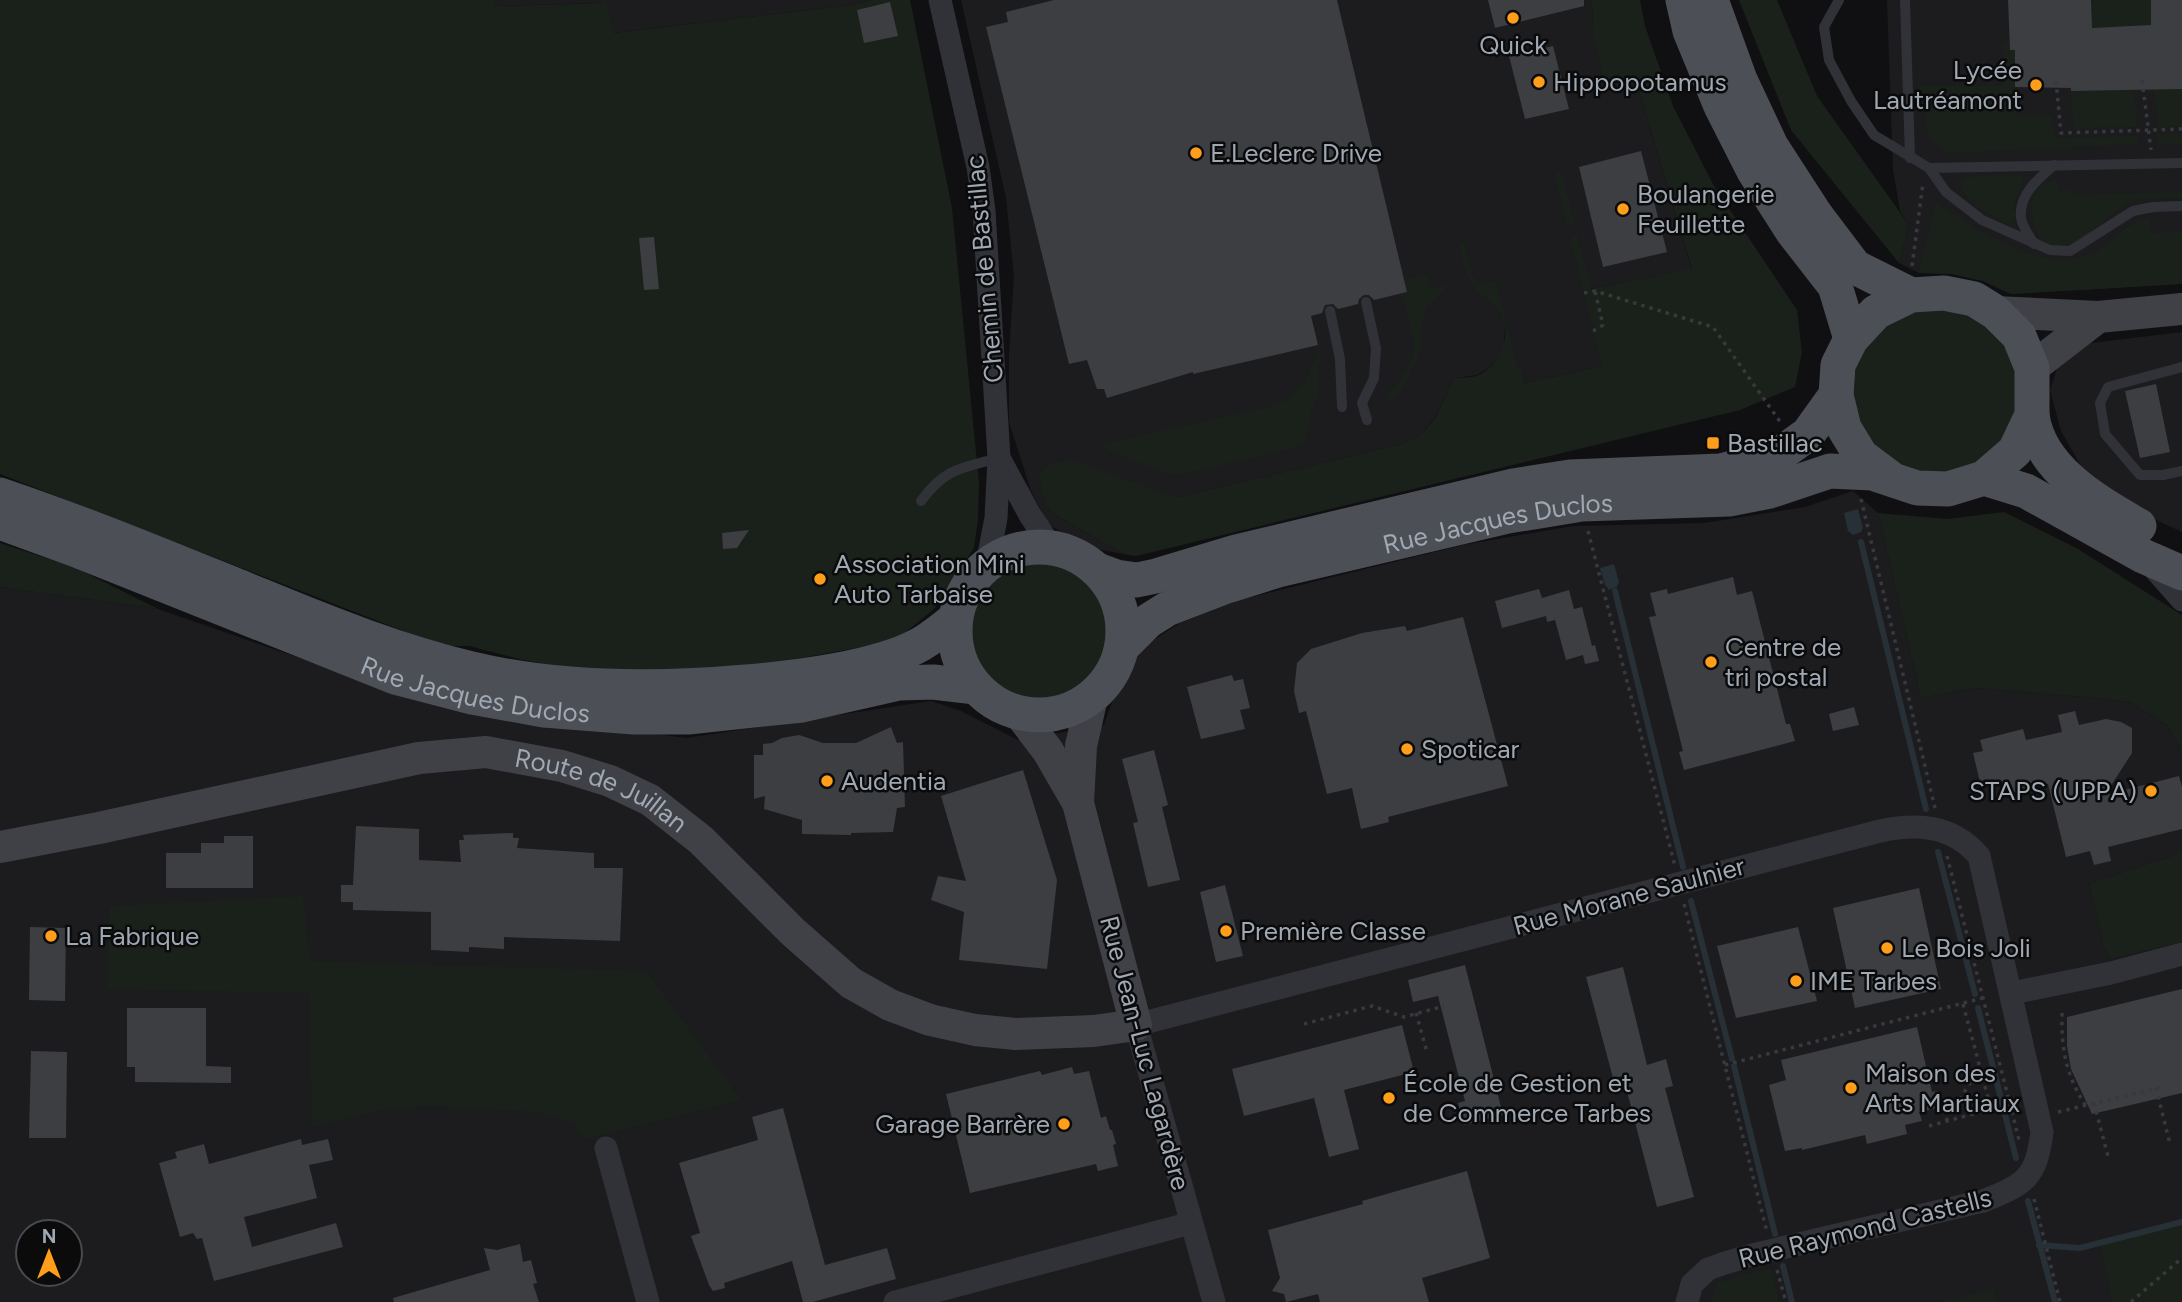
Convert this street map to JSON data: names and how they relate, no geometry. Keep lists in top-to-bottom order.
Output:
{
  "streets": {
    "main road": ["Rue Jacques Duclos"],
    "street": [
      "Chemin de Bastillac",
      "Route de Juillan",
      "Rue Morane Saulnier",
      "Rue Jean-Luc Lagardère",
      "Rue Raymond Castells"
    ]
  },
  "crossings": [
    ["Chemin de Bastillac", "Rue Jacques Duclos"],
    ["Chemin de Bastillac", "Rue Jean-Luc Lagardère"],
    ["Rue Jacques Duclos", "Rue Jean-Luc Lagardère"],
    ["Route de Juillan", "Rue Morane Saulnier"],
    ["Route de Juillan", "Rue Jean-Luc Lagardère"],
    ["Rue Morane Saulnier", "Rue Jean-Luc Lagardère"],
    ["Rue Morane Saulnier", "Rue Raymond Castells"]
  ],
  "places": {
    "other": [
      "Quick",
      "Hippopotamus",
      "Lycée Lautréamont",
      "E.Leclerc Drive",
      "Boulangerie Feuillette",
      "Association Mini Auto Tarbaise",
      "Centre de tri postal",
      "Spoticar",
      "Audentia",
      "STAPS (UPPA)",
      "Première Classe",
      "La Fabrique",
      "Le Bois Joli",
      "IME Tarbes",
      "Maison des Arts Martiaux",
      "École de Gestion et de Commerce Tarbes",
      "Garage Barrère"
    ],
    "transit": ["Bastillac"]
  },
  "north": "top"
}
